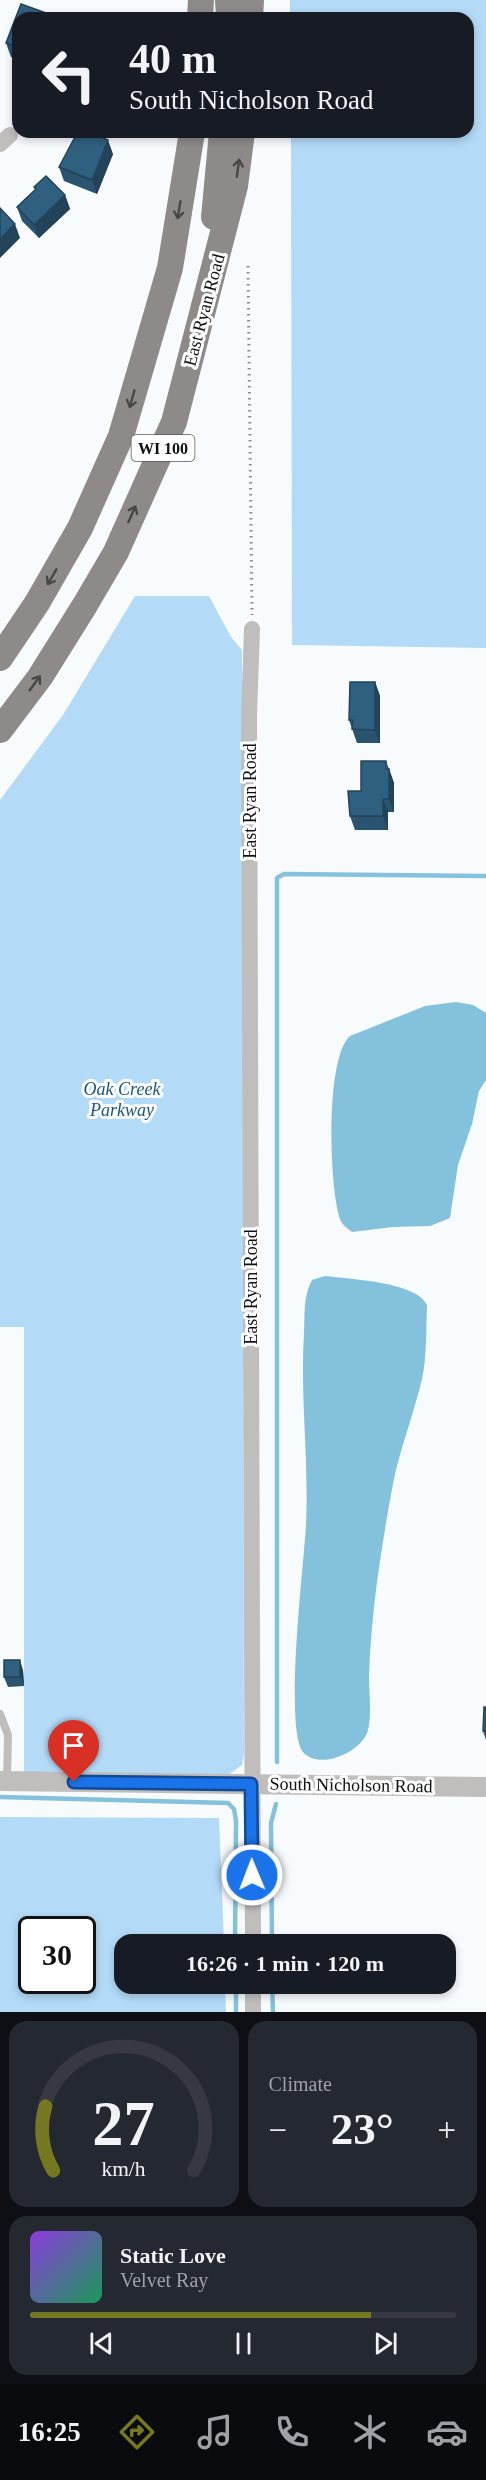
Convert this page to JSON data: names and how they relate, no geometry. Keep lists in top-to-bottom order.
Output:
{
  "streets": {
    "main road": ["East Ryan Road", "WI 100"],
    "street": ["South Nicholson Road"]
  },
  "crossings": [
    ["East Ryan Road", "South Nicholson Road"]
  ],
  "parks": ["Oak Creek Parkway"],
  "page": {
    "turn": ["40 m", "South Nicholson Road"],
    "limit": "30",
    "trip": "16:26 · 1 min · 120 m",
    "tile": "Climate",
    "heat": ["−", "23°", "+"],
    "song": ["Static Love", "Velvet Ray"],
    "tabs": "16:25",
    "gauge": ["27", "km/h"]
  }
}
